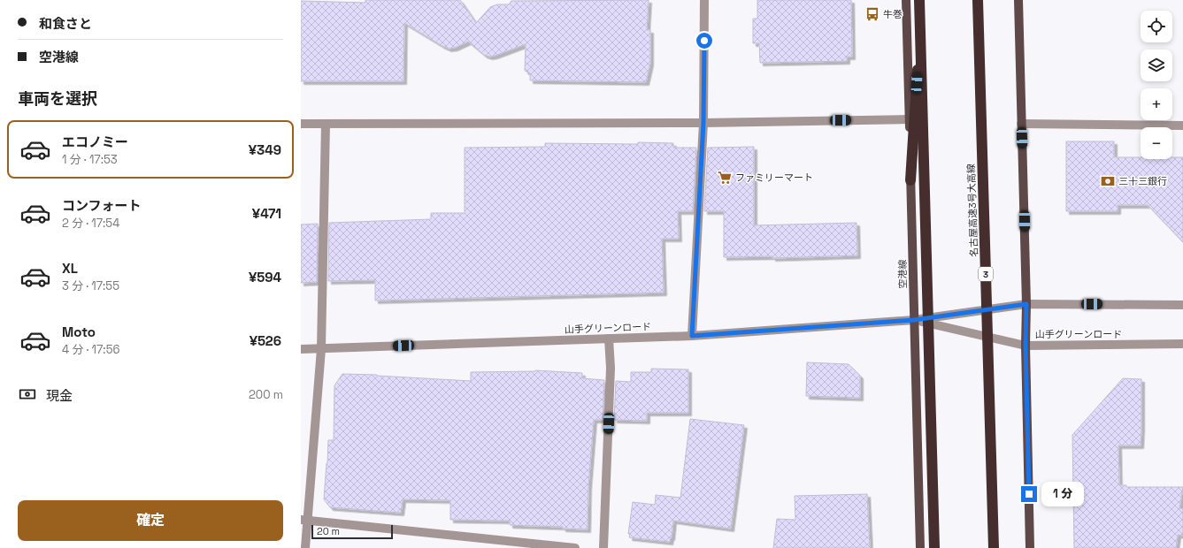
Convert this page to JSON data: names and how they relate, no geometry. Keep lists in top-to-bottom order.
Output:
{
  "streets": {
    "highway": ["名古屋高速3号大高線", "3"],
    "main road": ["空港線"],
    "street": ["山手グリーンロード"]
  },
  "crossings": [
    ["空港線", "山手グリーンロード"]
  ],
  "places": {
    "bus stop": ["牛巻"],
    "supermarket": ["ファミリーマート"],
    "bank": ["三十三銀行"]
  },
  "scale_bar": "20 m",
  "page": {
    "banner": ["和食さと", "空港線"],
    "map_buttons": ["+", "−"],
    "heading": "車両を選択",
    "list": [
      {
        "name": "エコノミー",
        "note": "1 分 · 17:53",
        "value": "¥349"
      },
      {
        "name": "コンフォート",
        "note": "2 分 · 17:54",
        "value": "¥471"
      },
      {
        "name": "XL",
        "note": "3 分 · 17:55",
        "value": "¥594"
      },
      {
        "name": "Moto",
        "note": "4 分 · 17:56",
        "value": "¥526"
      }
    ],
    "pay": ["現金", "200 m"],
    "bubble": "1 分",
    "buttons": "確定",
    "scale": "20 m"
  }
}
